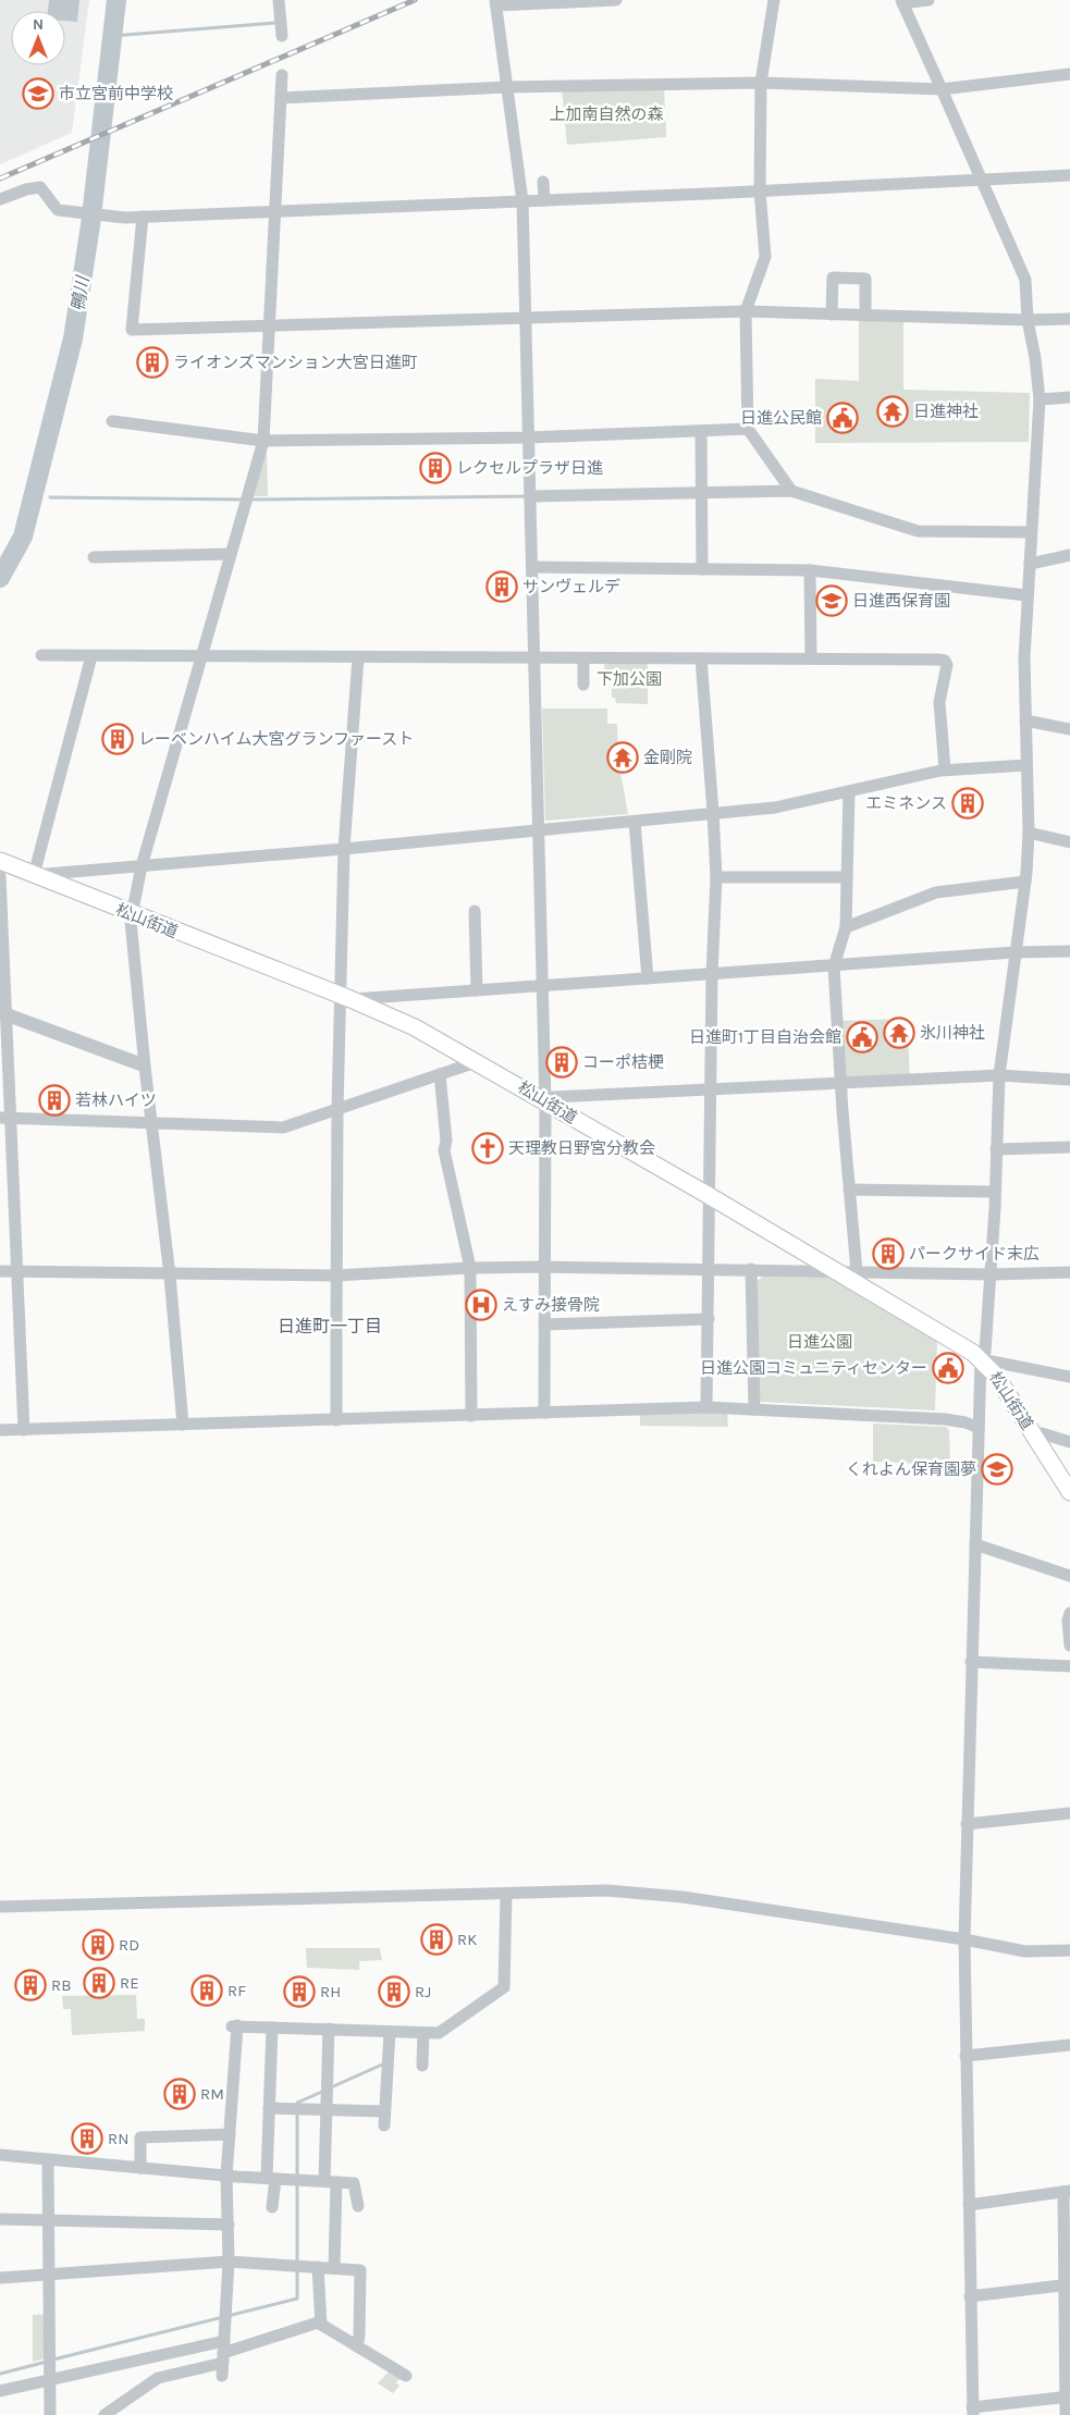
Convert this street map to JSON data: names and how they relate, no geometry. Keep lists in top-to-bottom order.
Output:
{
  "streets": {
    "main road": ["松山街道"]
  },
  "districts": ["日進町一丁目"],
  "water": ["鴨川"],
  "parks": ["上加南自然の森", "下加公園", "日進公園"],
  "places": {
    "school or university": ["市立宮前中学校", "日進西保育園", "くれよん保育園夢"],
    "building": [
      "ライオンズマンション大宮日進町",
      "レクセルプラザ日進",
      "サンヴェルデ",
      "レーベンハイム大宮グランファースト",
      "エミネンス",
      "コーポ桔梗",
      "若林ハイツ",
      "パークサイド末広",
      "RK",
      "RD",
      "RE",
      "RB",
      "RF",
      "RH",
      "RJ",
      "RM",
      "RN"
    ],
    "temple": ["日進神社", "金剛院", "氷川神社"],
    "public building": ["日進公民館", "日進町1丁目自治会館", "日進公園コミュニティセンター"],
    "church": ["天理教日野宮分教会"],
    "hospital": ["えすみ接骨院"]
  },
  "north": "top"
}
